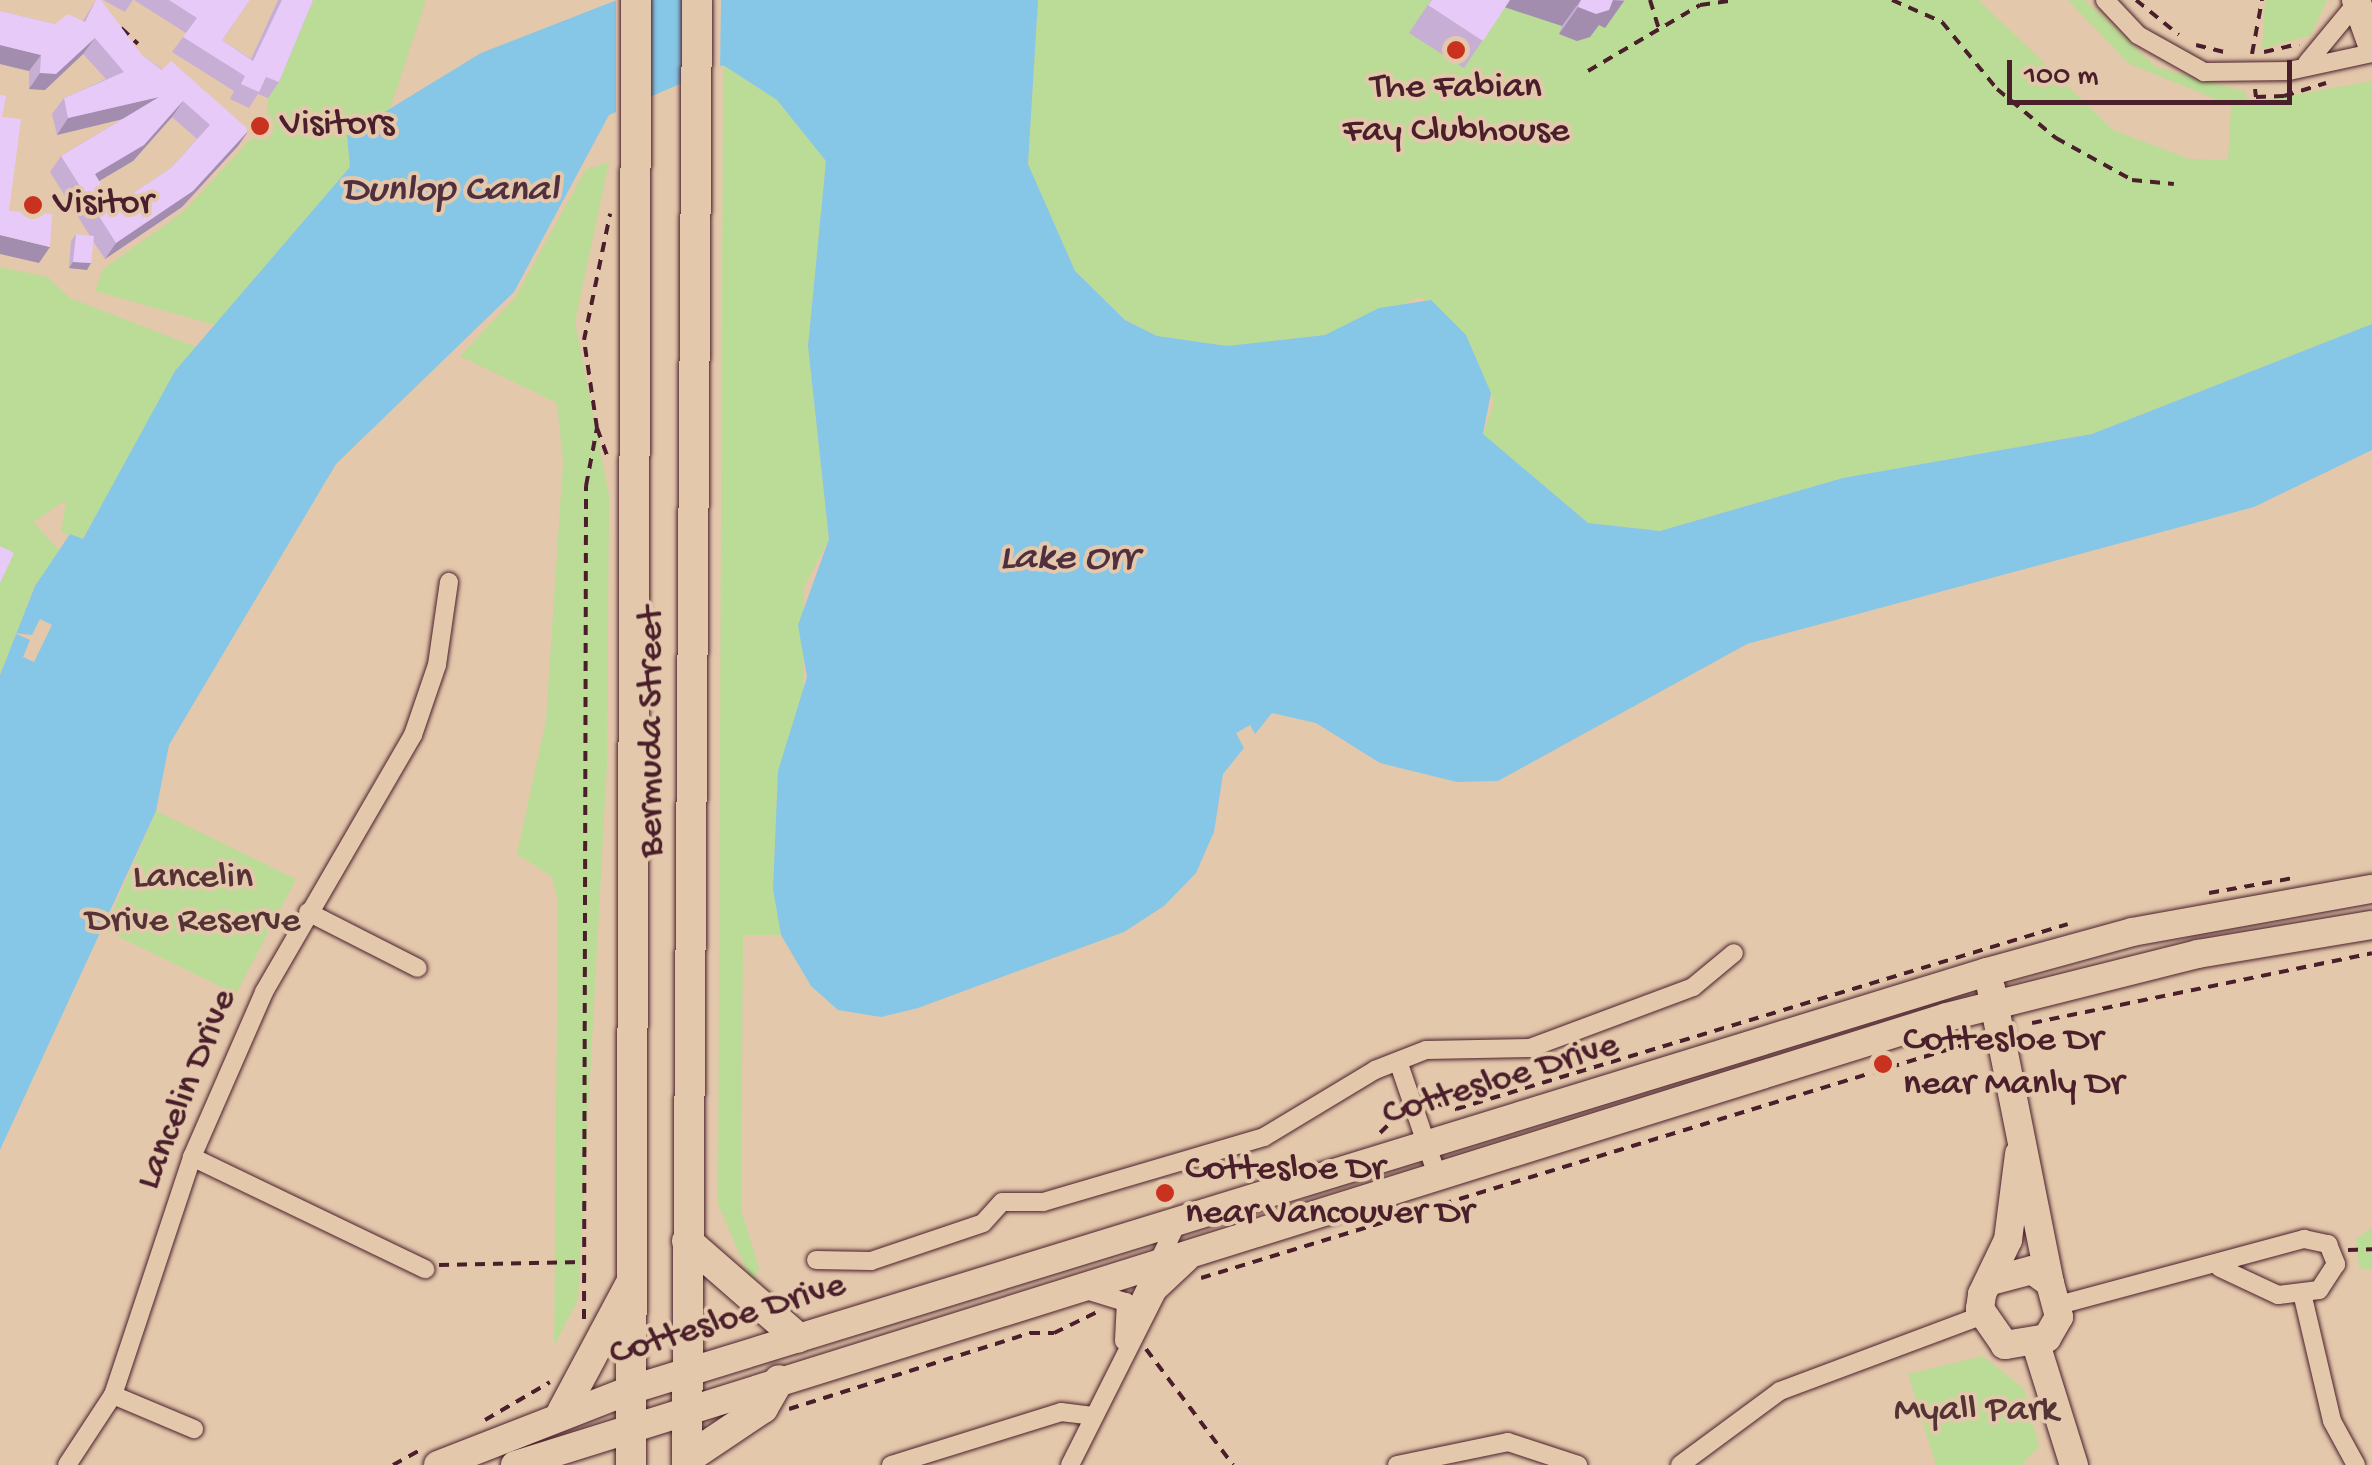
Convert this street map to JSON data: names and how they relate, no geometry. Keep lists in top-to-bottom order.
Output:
{
  "streets": {
    "main road": ["Bermuda Street", "Cottesloe Drive"],
    "street": ["Lancelin Drive"]
  },
  "crossings": [
    ["Bermuda Street", "Cottesloe Drive"]
  ],
  "water": ["Dunlop Canal", "Lake Orr"],
  "parks": ["Lancelin Drive Reserve", "Myall Park"],
  "places": [
    "The Fabian Fay Clubhouse",
    "Visitors",
    "Visitor",
    "Cottesloe Dr near Manly Dr",
    "Cottesloe Dr near Vancouver Dr"
  ],
  "scale_bar": "100 m"
}
